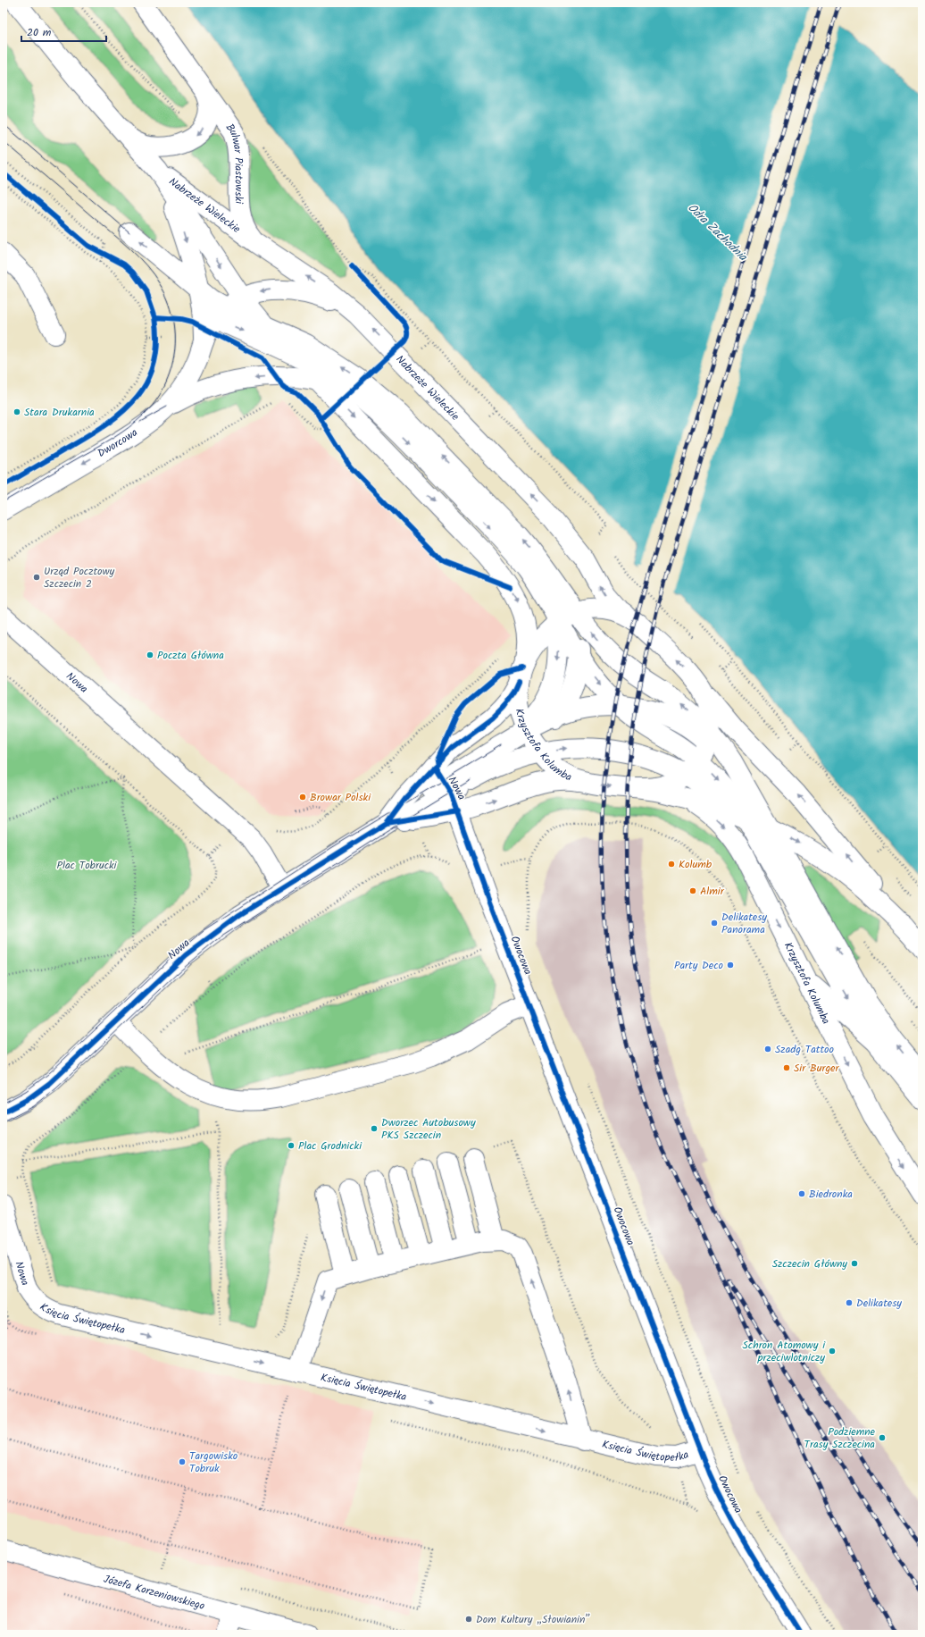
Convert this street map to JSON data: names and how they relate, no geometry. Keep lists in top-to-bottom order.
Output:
{
  "streets": {
    "street": [
      "Bulwar Piastowski",
      "Nabrzeże Wieleckie",
      "Dworcowa",
      "Nowa",
      "Krzysztofa Kolumba",
      "Owocowa",
      "Księcia Świętopełka",
      "Józefa Korzeniowskiego"
    ]
  },
  "crossings": [
    ["Bulwar Piastowski", "Nabrzeże Wieleckie"],
    ["Nabrzeże Wieleckie", "Dworcowa"],
    ["Nabrzeże Wieleckie", "Nowa"],
    ["Nabrzeże Wieleckie", "Krzysztofa Kolumba"],
    ["Nowa", "Krzysztofa Kolumba"],
    ["Nowa", "Owocowa"],
    ["Nowa", "Księcia Świętopełka"],
    ["Owocowa", "Księcia Świętopełka"]
  ],
  "one_way": ["Dworcowa", "Księcia Świętopełka"],
  "water": ["Odra Zachodnia"],
  "parks": ["Plac Tobrucki"],
  "places": [
    "Stara Drukarnia",
    "Urząd Pocztowy Szczecin 2",
    "Poczta Główna",
    "Browar Polski",
    "Kolumb",
    "Almir",
    "Delikatesy Panorama",
    "Party Deco",
    "Szadg Tattoo",
    "Sir Burger",
    "Dworzec Autobusowy PKS Szczecin",
    "Plac Grodnicki",
    "Biedronka",
    "Szczecin Główny",
    "Delikatesy",
    "Schron Atomowy i przeciwlotniczy",
    "Podziemne Trasy Szczecina",
    "Targowisko Tobruk",
    "Dom Kultury „Słowianin”"
  ],
  "scale_bar": "20 m"
}
